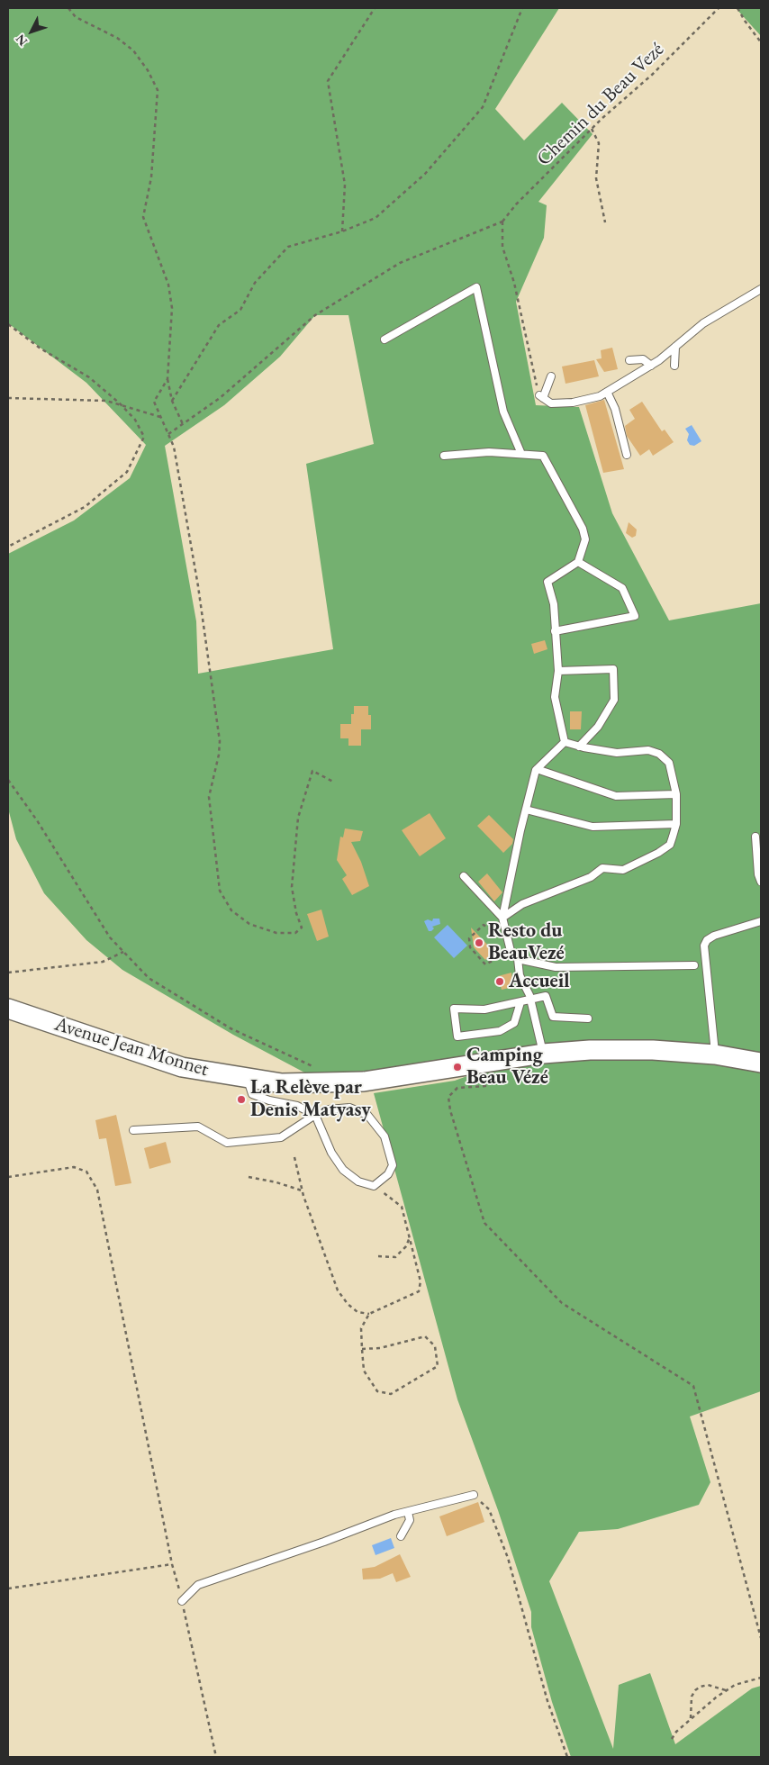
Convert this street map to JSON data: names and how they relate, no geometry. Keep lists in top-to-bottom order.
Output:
{
  "streets": {
    "main road": ["Avenue Jean Monnet"],
    "path": ["Chemin du Beau Vezé"]
  },
  "places": [
    "Resto du BeauVezé",
    "Accueil",
    "Camping Beau Vézé",
    "La Relève par Denis Matyasy"
  ],
  "north": "bottom left"
}
